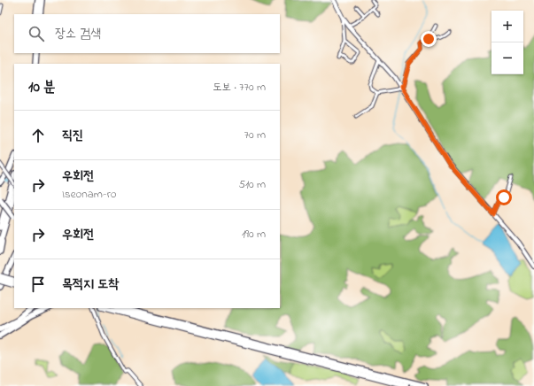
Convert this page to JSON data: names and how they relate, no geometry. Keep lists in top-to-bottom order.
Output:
{
  "page": {
    "map_buttons": ["+", "−"],
    "search": "장소 검색",
    "heading": ["10 분", "도보 · 770 m"],
    "list": [
      ["직진", "70 m"],
      ["우회전", "Iseonam-ro", "510 m"],
      ["우회전", "190 m"],
      "목적지 도착"
    ]
  }
}
